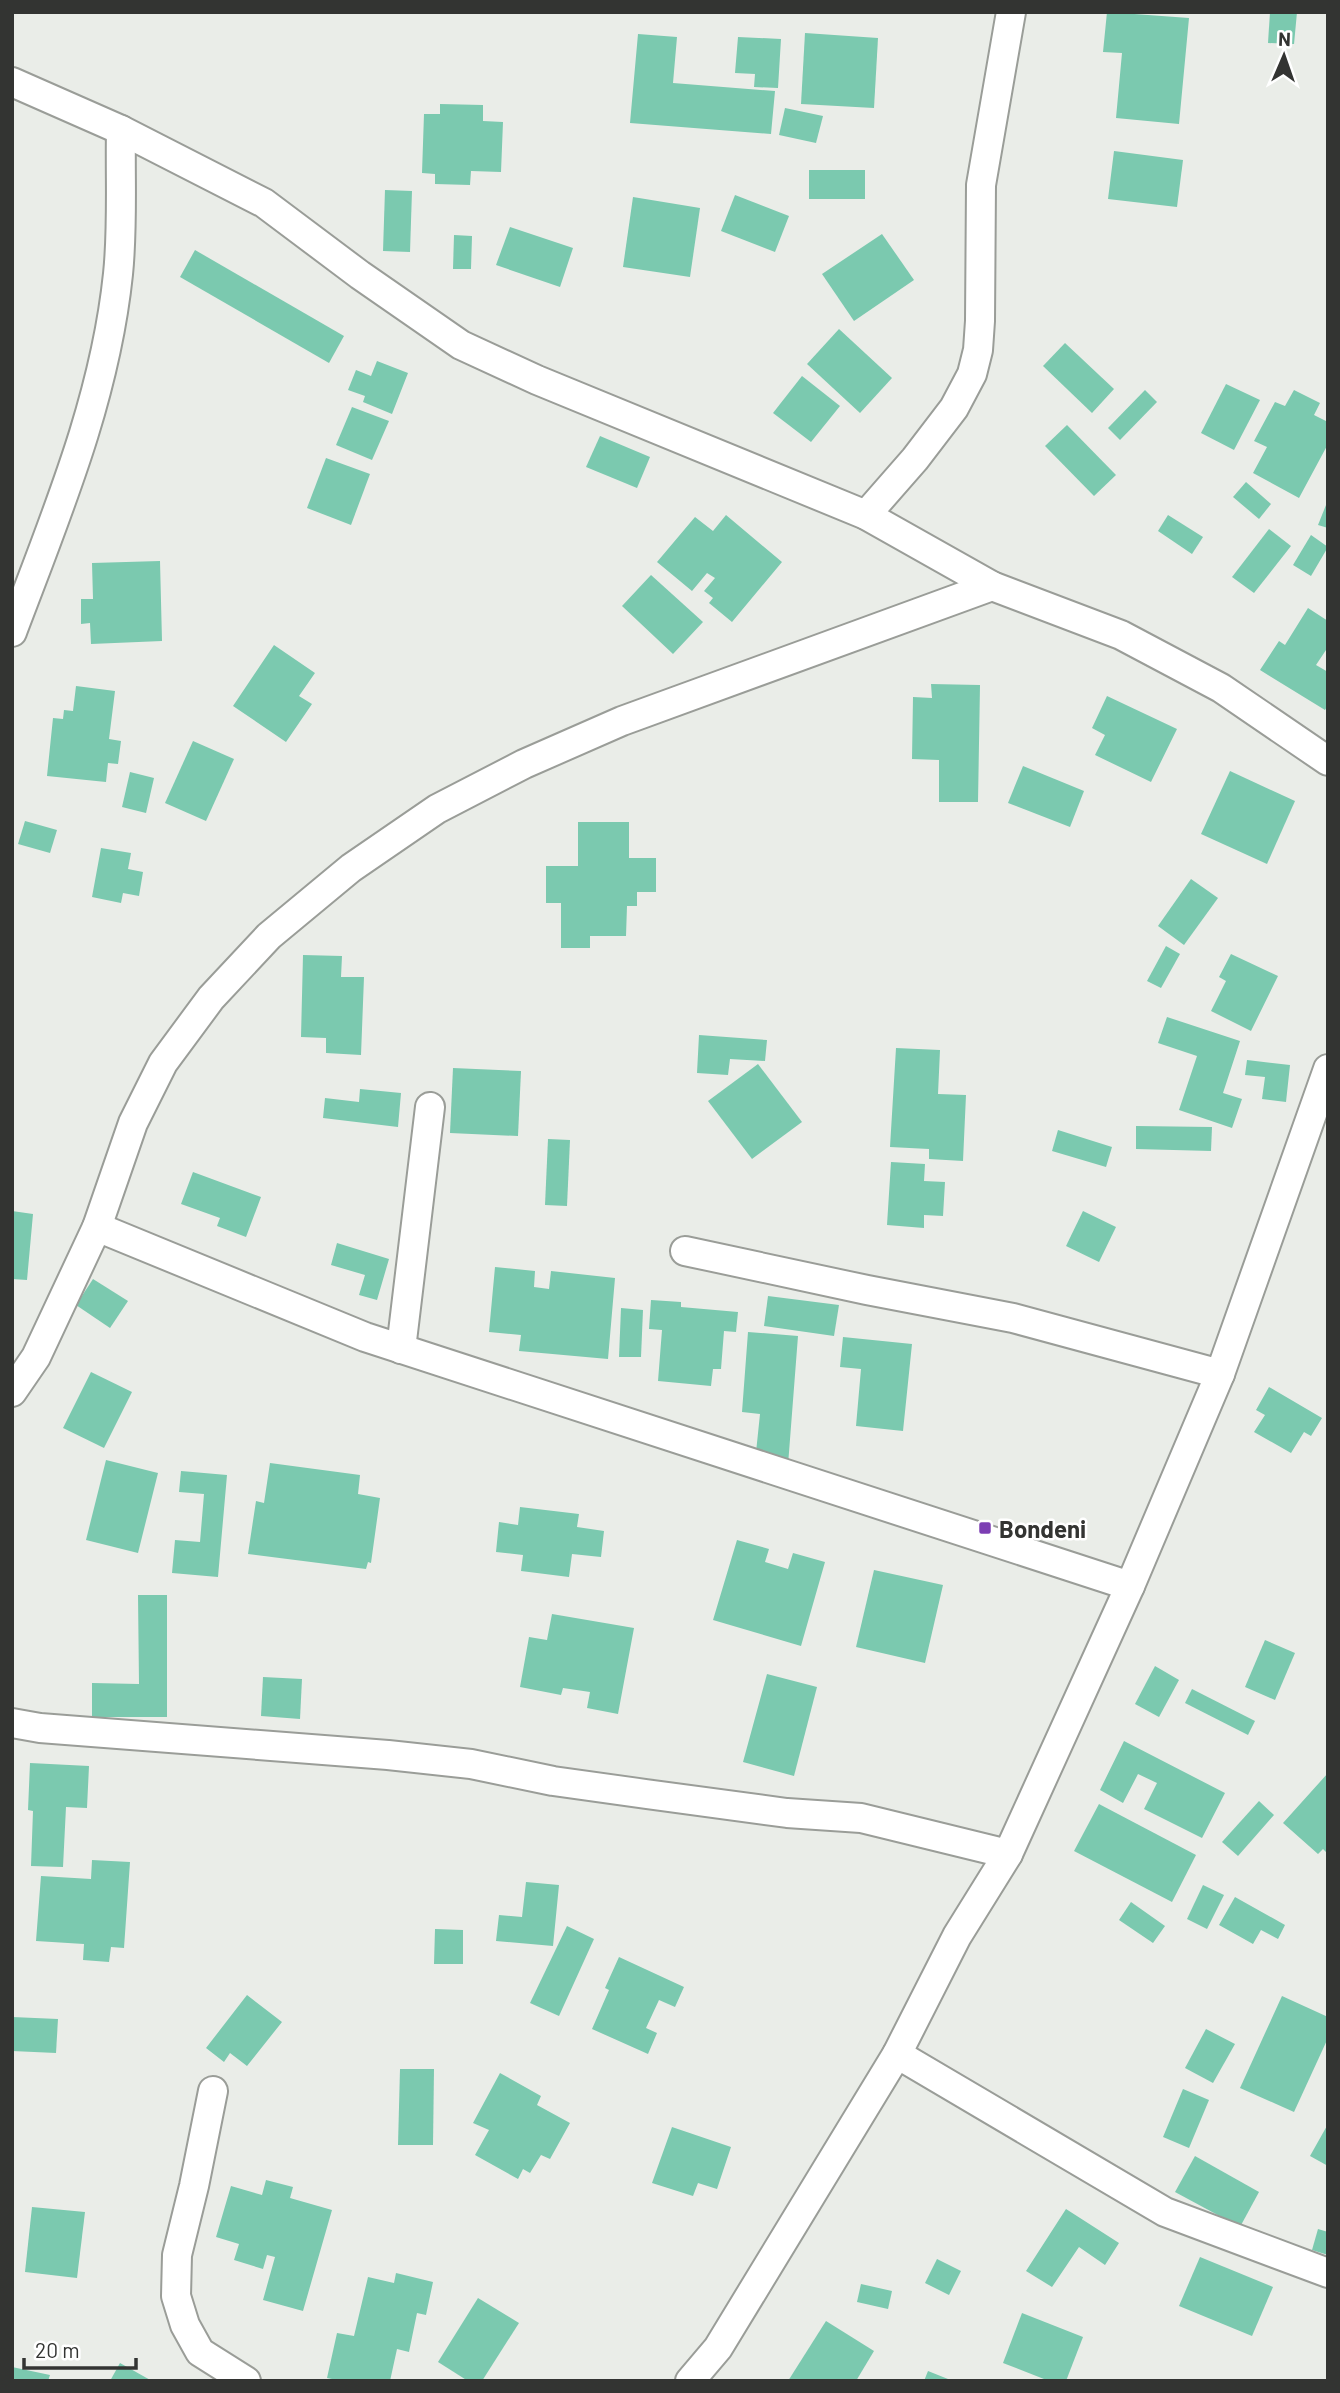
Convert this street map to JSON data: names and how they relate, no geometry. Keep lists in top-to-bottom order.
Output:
{
  "places": {
    "transit": ["Bondeni"]
  },
  "scale_bar": "20 m",
  "north": "top"
}
